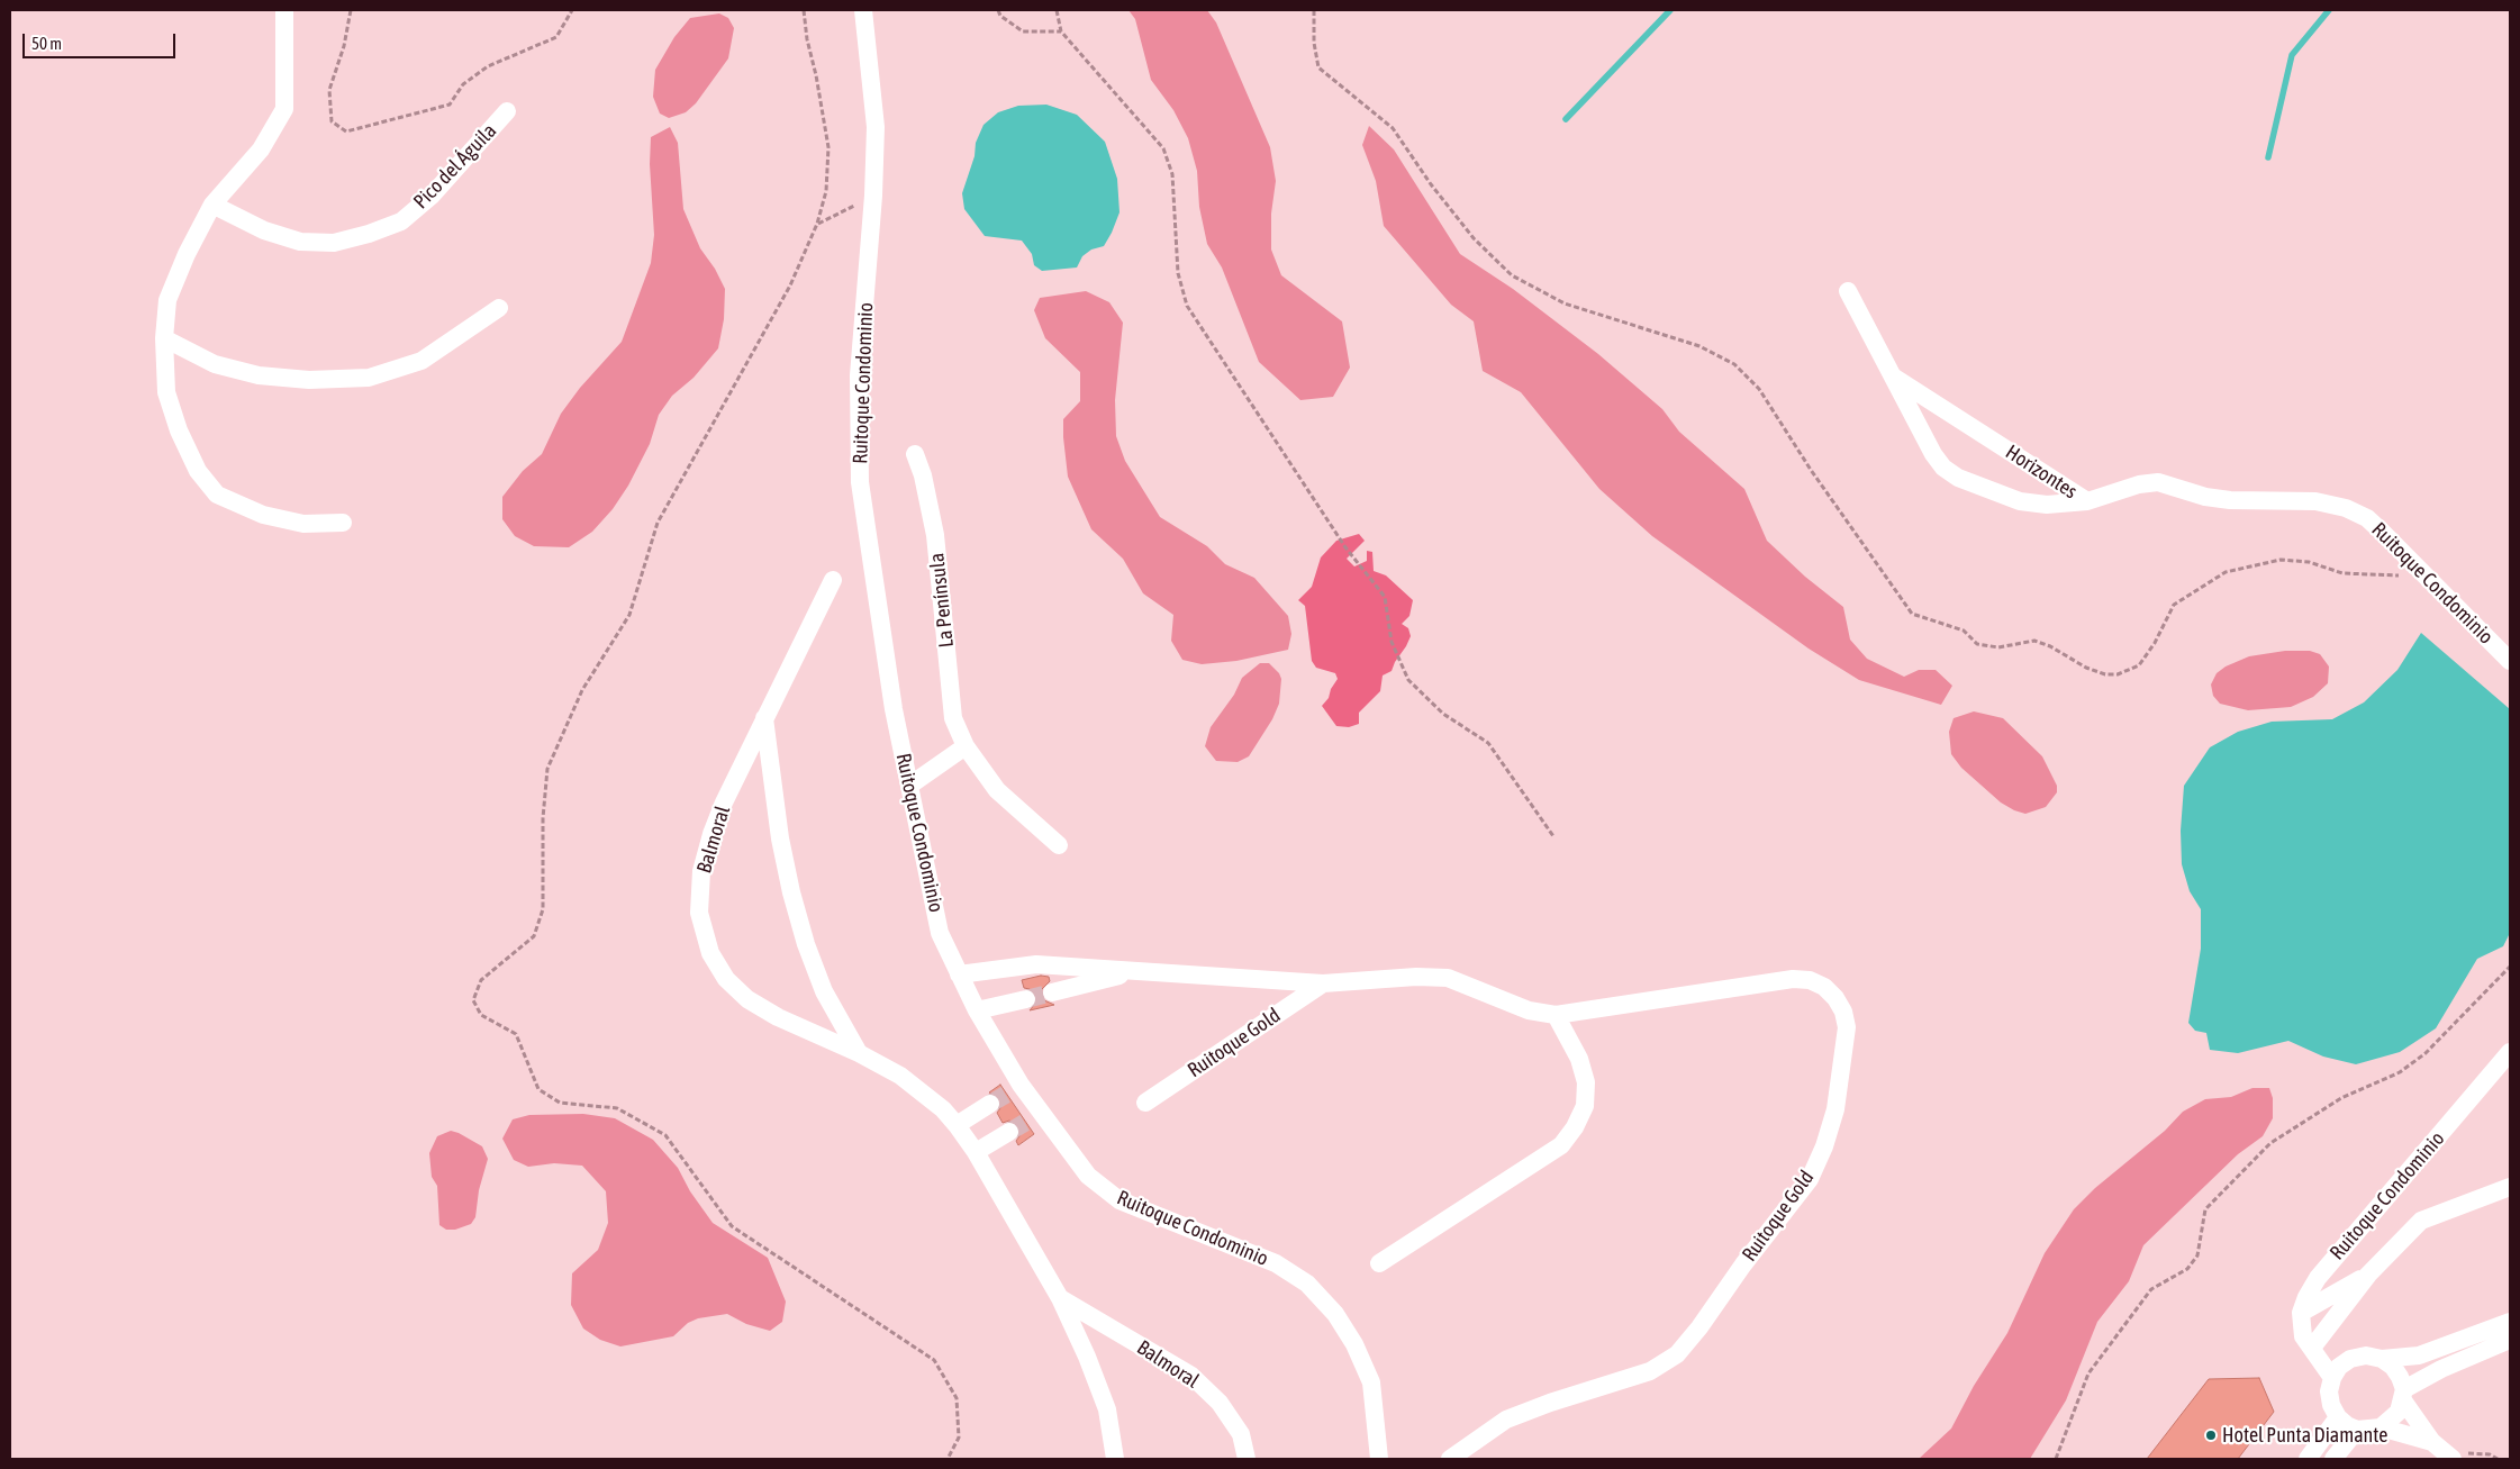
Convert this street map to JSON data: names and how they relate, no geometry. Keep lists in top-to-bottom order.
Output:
{
  "streets": {
    "street": [
      "Pico del Águila",
      "Ruitoque Condominio",
      "Horizontes",
      "La Península",
      "Balmoral",
      "Ruitoque Gold"
    ]
  },
  "crossings": [
    ["Ruitoque Condominio", "Horizontes"],
    ["Ruitoque Condominio", "Ruitoque Gold"]
  ],
  "places": ["Hotel Punta Diamante"],
  "scale_bar": "50 m"
}
